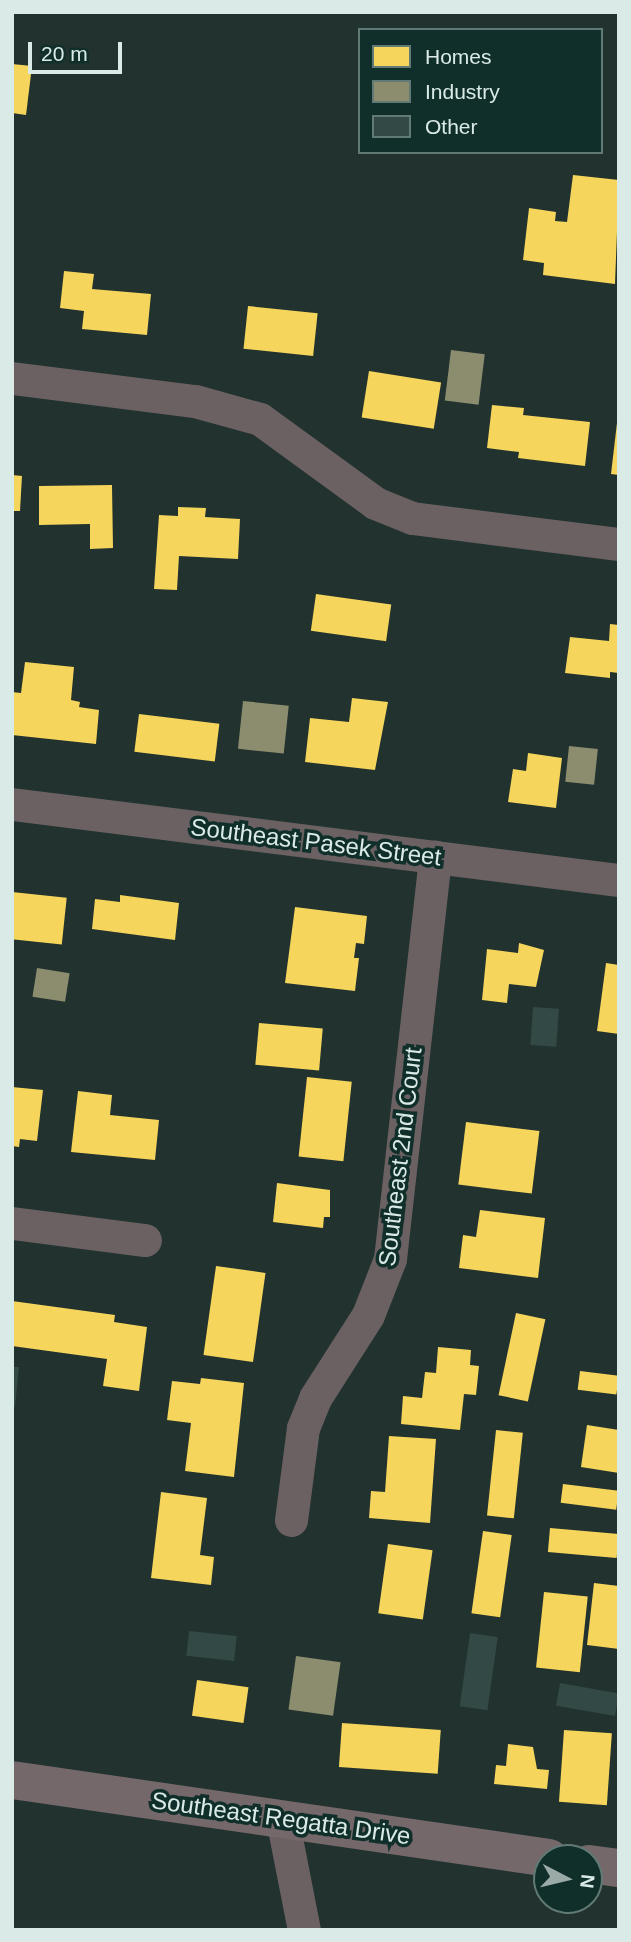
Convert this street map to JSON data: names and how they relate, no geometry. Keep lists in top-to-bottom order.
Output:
{
  "streets": {
    "main road": ["Southeast Regatta Drive"],
    "street": ["Southeast Pasek Street", "Southeast 2nd Court"]
  },
  "crossings": [
    ["Southeast Pasek Street", "Southeast 2nd Court"]
  ],
  "legend": ["Homes", "Industry", "Other"],
  "scale_bar": "20 m",
  "north": "right"
}
